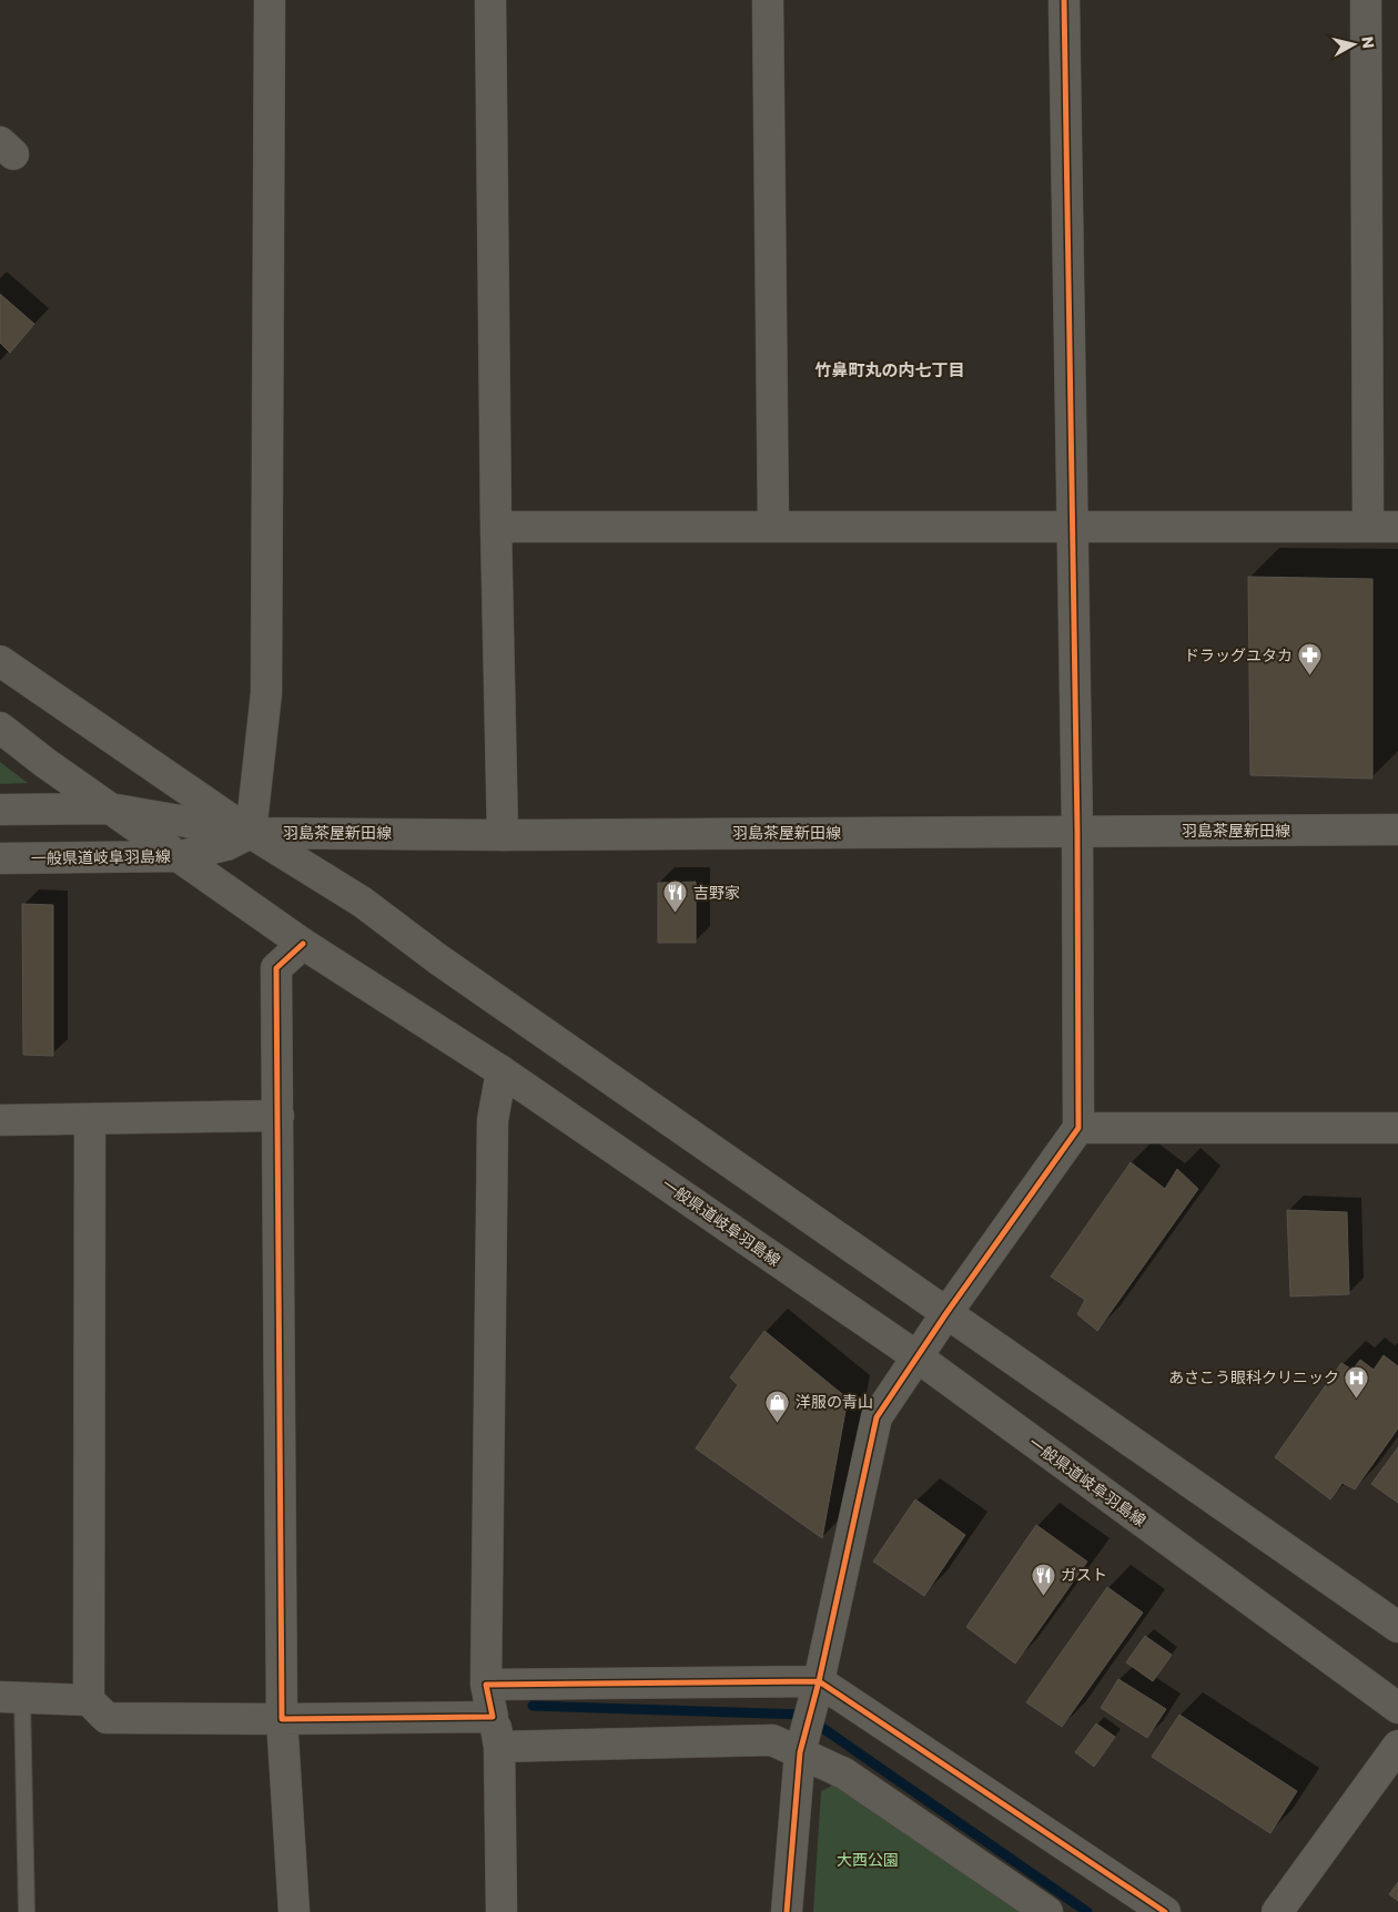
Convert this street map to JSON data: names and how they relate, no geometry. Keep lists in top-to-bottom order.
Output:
{
  "streets": {
    "street": ["羽島茶屋新田線", "一般県道岐阜羽島線"]
  },
  "crossings": [
    ["羽島茶屋新田線", "一般県道岐阜羽島線"]
  ],
  "districts": ["竹鼻町丸の内七丁目"],
  "parks": ["大西公園"],
  "places": {
    "pharmacy": ["ドラッグユタカ"],
    "restaurant": ["吉野家", "ガスト"],
    "hospital": ["あさこう眼科クリニック"],
    "shop": ["洋服の青山"]
  },
  "north": "right"
}
